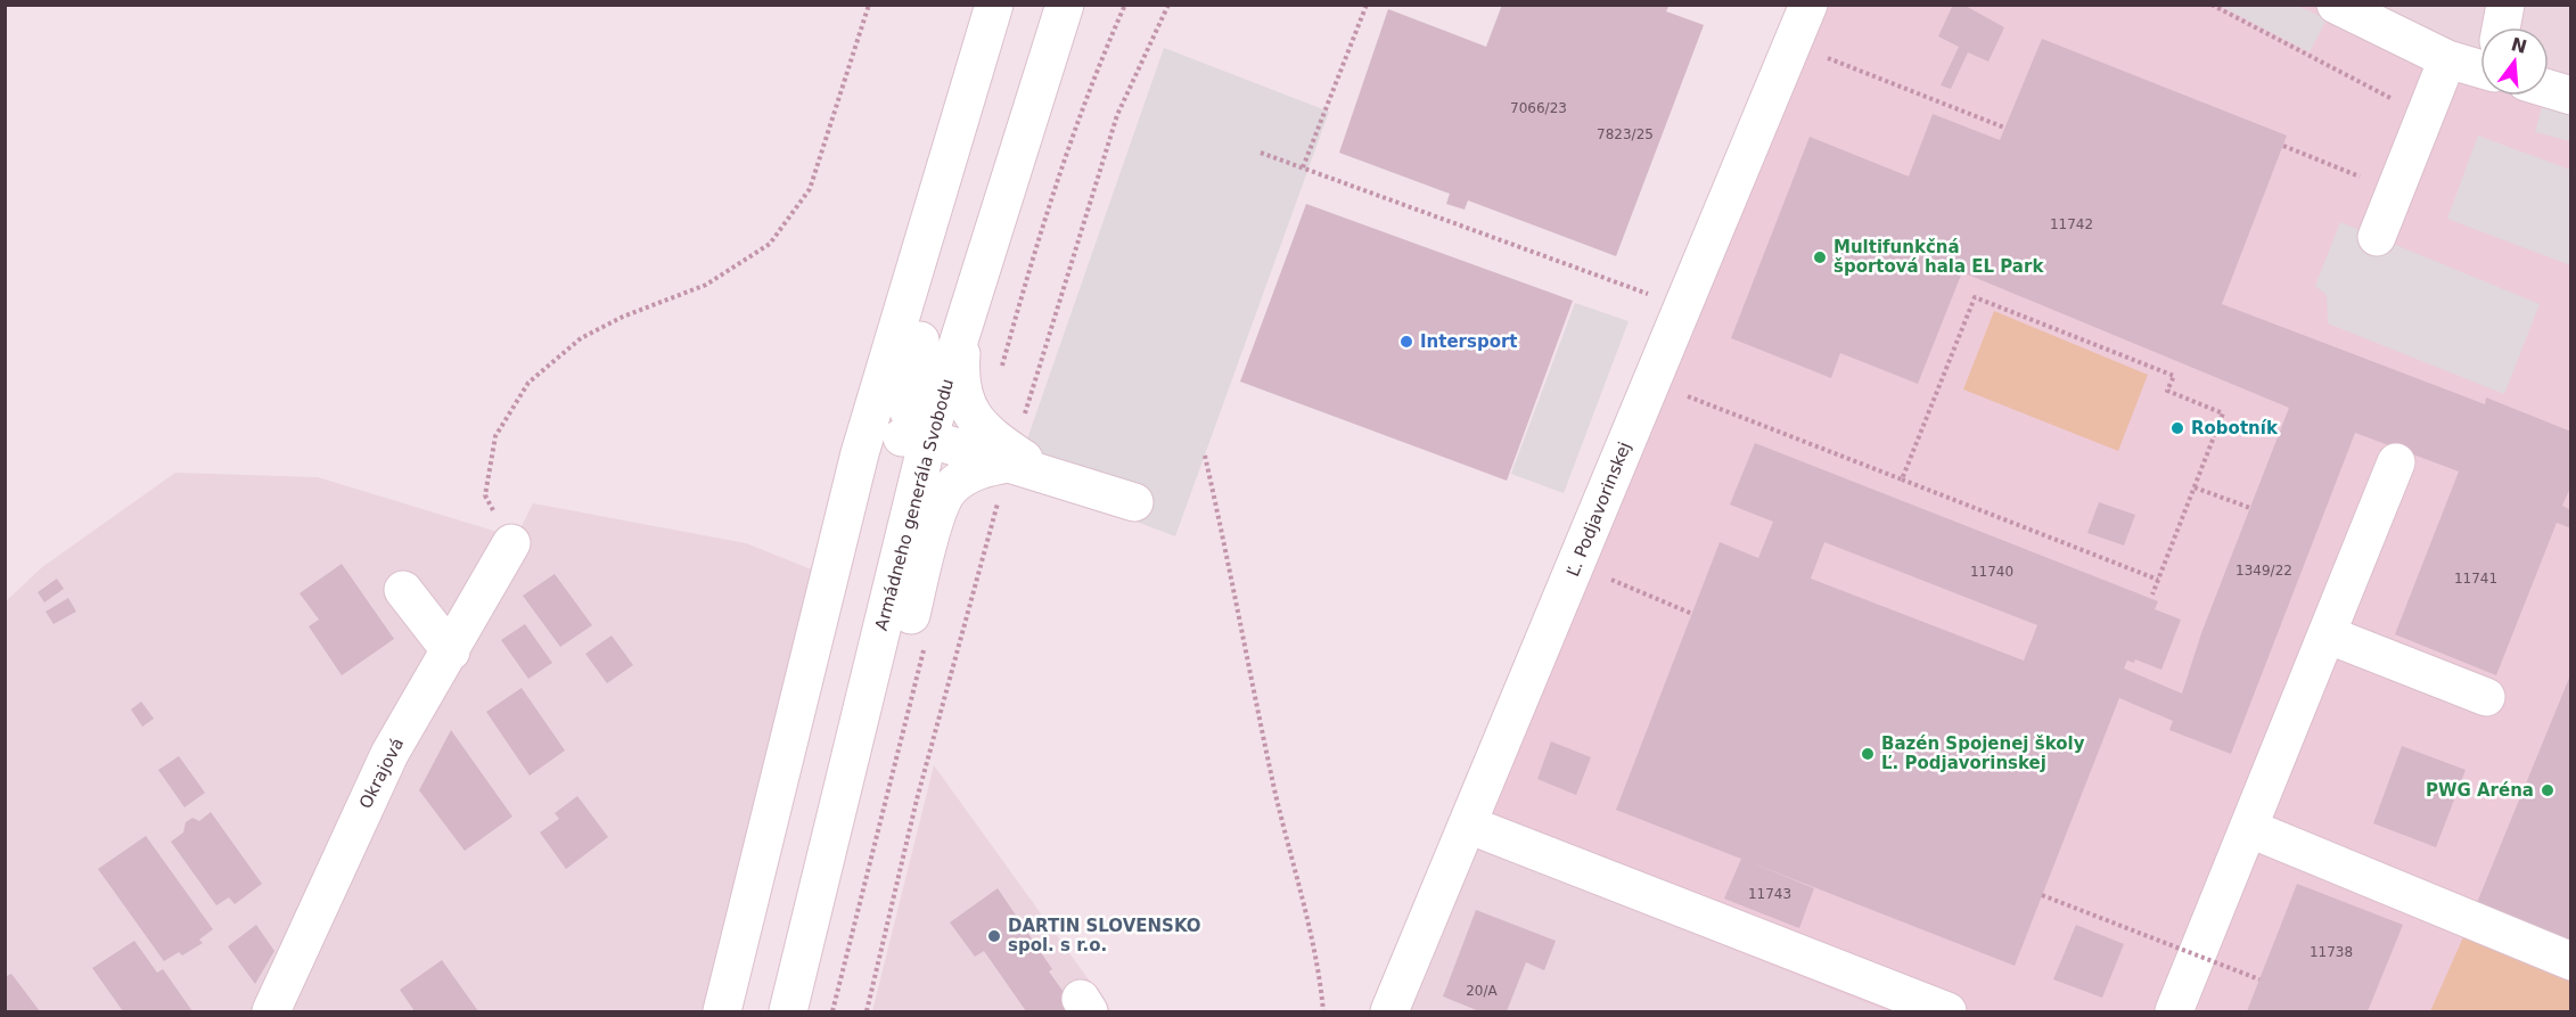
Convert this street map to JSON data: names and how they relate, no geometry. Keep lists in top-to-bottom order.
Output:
{
  "streets": {
    "street": ["Armádneho generála Svobodu", "Ľ. Podjavorinskej", "Okrajová"]
  },
  "places": [
    "Multifunkčná športová hala EL Park",
    "Intersport",
    "Robotník",
    "Bazén Spojenej školy Ľ. Podjavorinskej",
    "PWG Aréna",
    "DARTIN SLOVENSKO spol. s r.o."
  ],
  "house_numbers": [
    "7066/23",
    "7823/25",
    "11742",
    "1349/22",
    "11740",
    "11741",
    "11743",
    "11738",
    "20/A"
  ],
  "north": "top"
}
